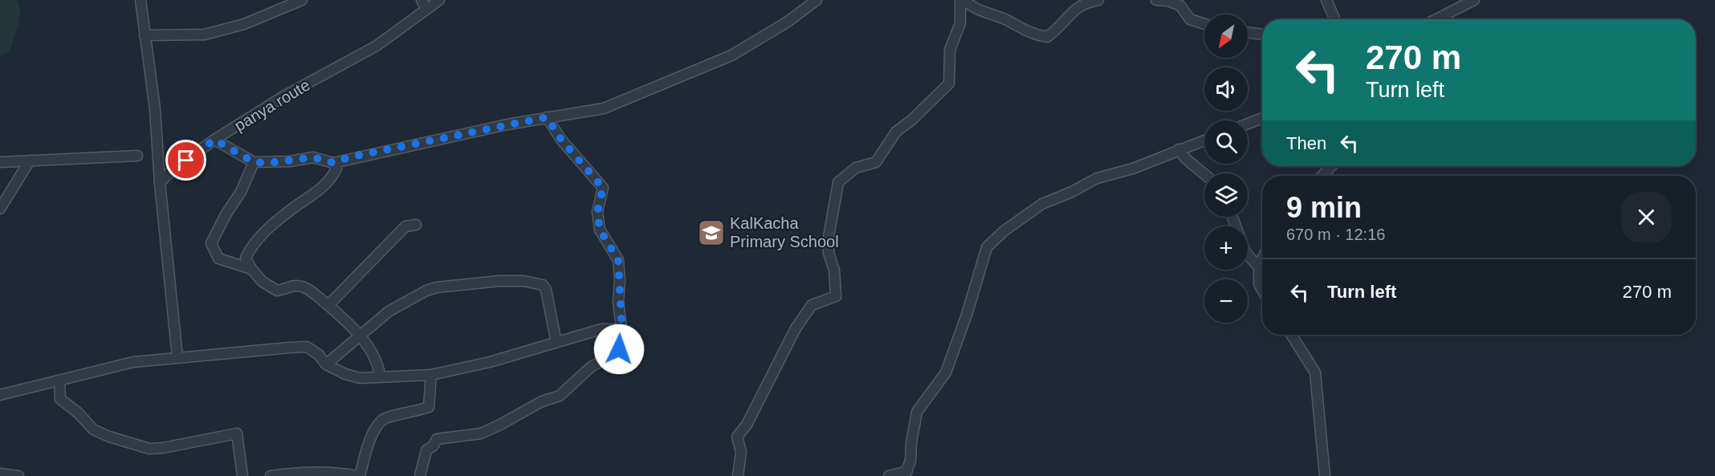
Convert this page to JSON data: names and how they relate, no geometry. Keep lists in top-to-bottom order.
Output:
{
  "streets": {
    "street": ["panya route"]
  },
  "places": {
    "school or university": ["KalKacha Primary School"]
  },
  "north": "bottom left",
  "page": {
    "map_buttons": ["+", "−"],
    "turn": ["270 m", "Turn left"],
    "then": "Then",
    "heading": ["9 min", "670 m · 12:16"],
    "list": [
      {
        "name": "Turn left",
        "value": "270 m"
      }
    ]
  }
}
